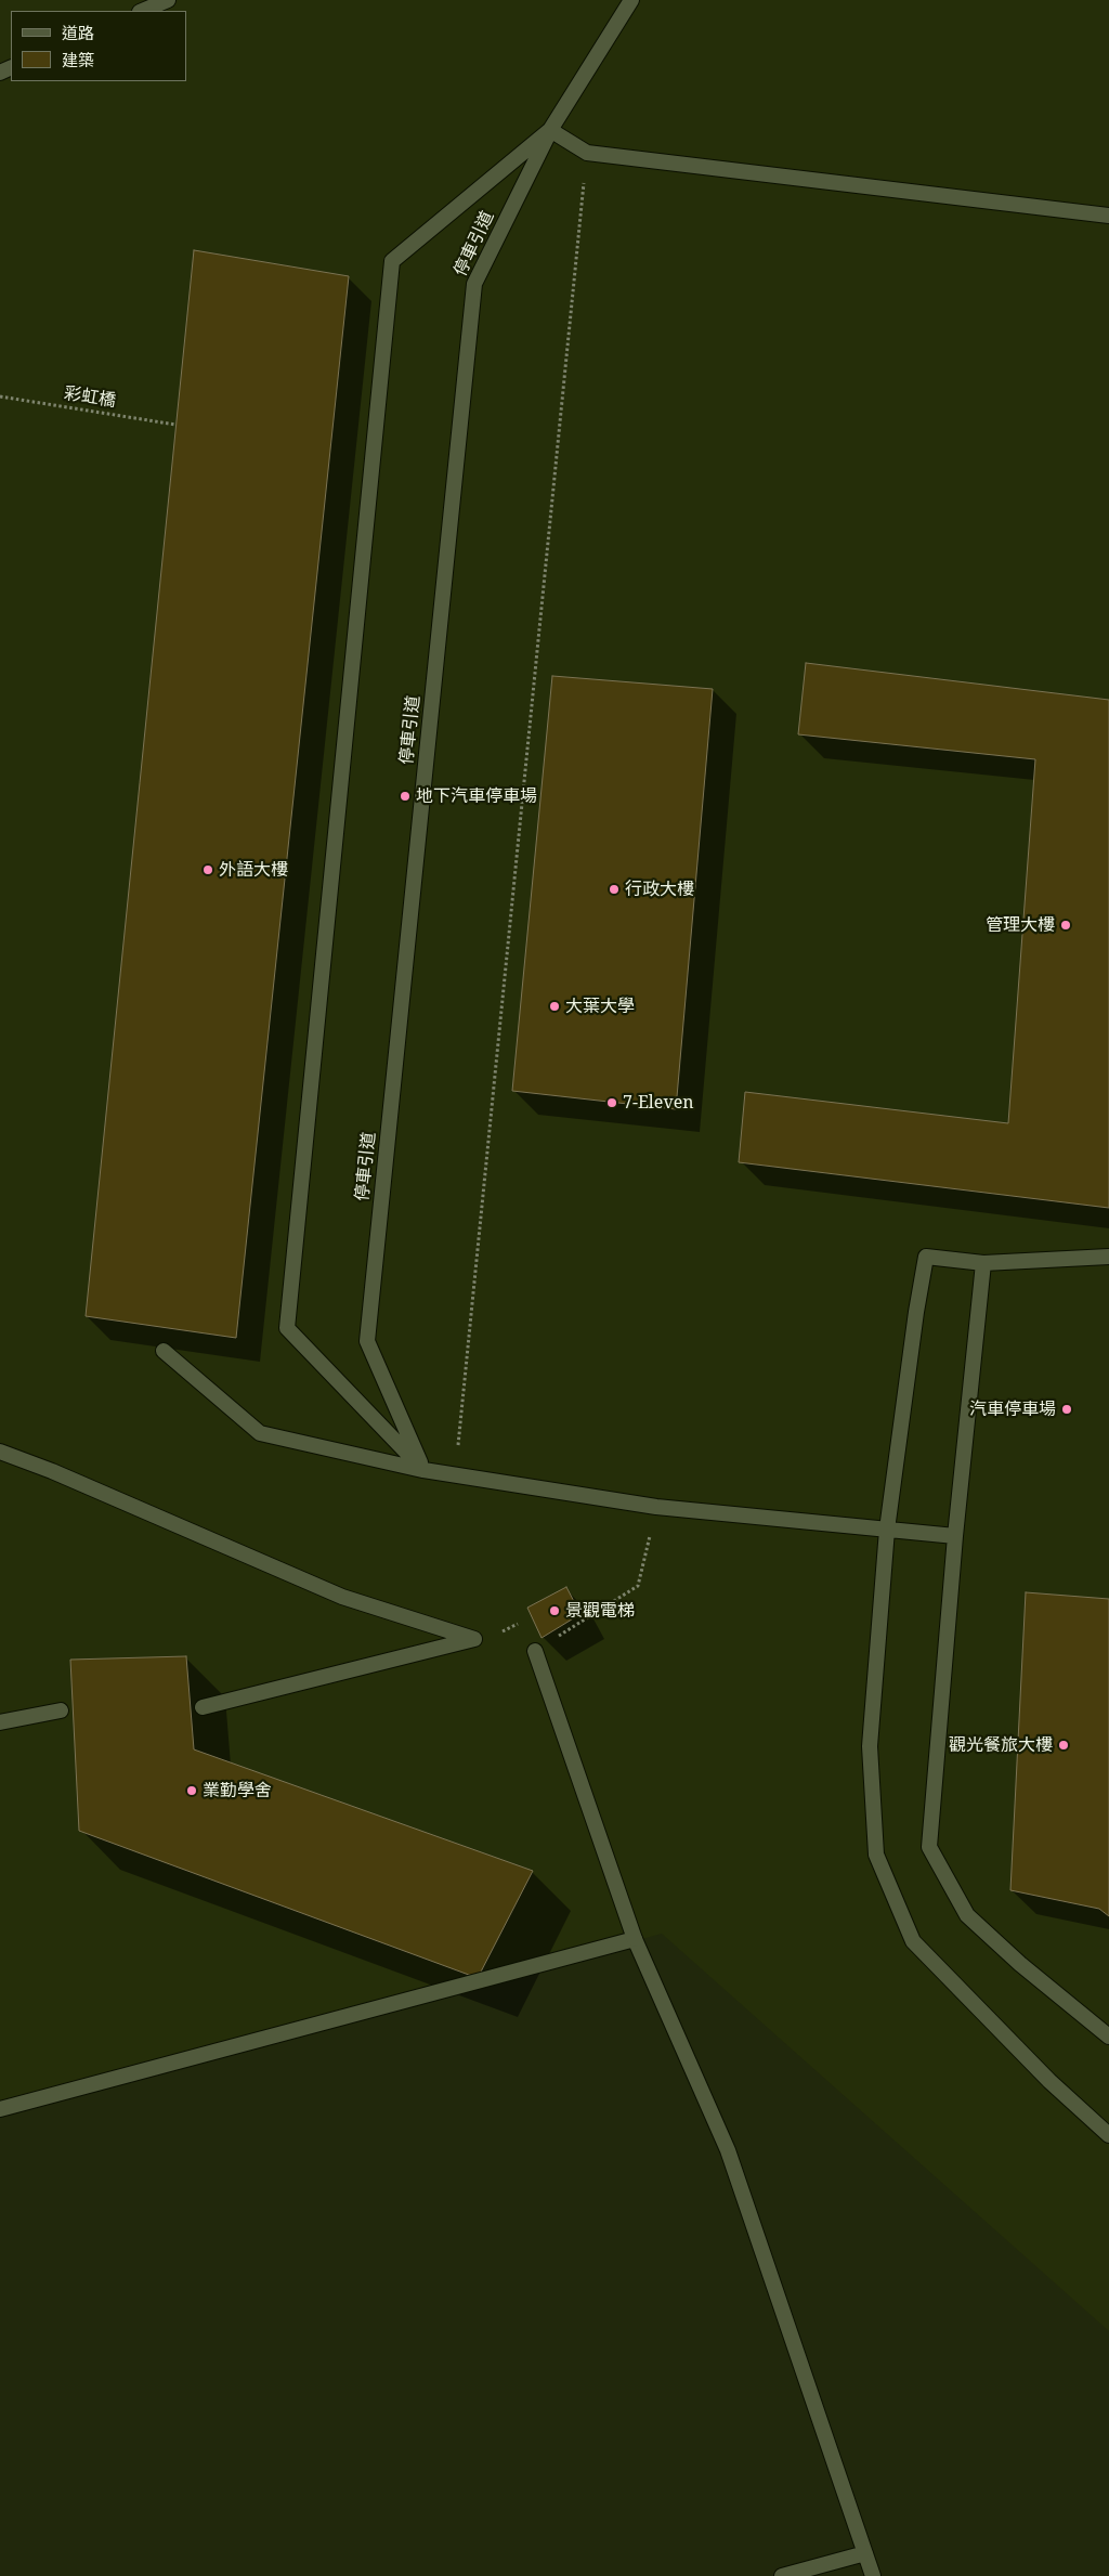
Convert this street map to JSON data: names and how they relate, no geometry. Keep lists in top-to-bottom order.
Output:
{
  "streets": {
    "street": ["停車引道"],
    "path": ["彩虹橋"]
  },
  "places": [
    "地下汽車停車場",
    "外語大樓",
    "行政大樓",
    "管理大樓",
    "大葉大學",
    "7-Eleven",
    "汽車停車場",
    "景觀電梯",
    "觀光餐旅大樓",
    "業勤學舍"
  ],
  "legend": ["道路", "建築"]
}
